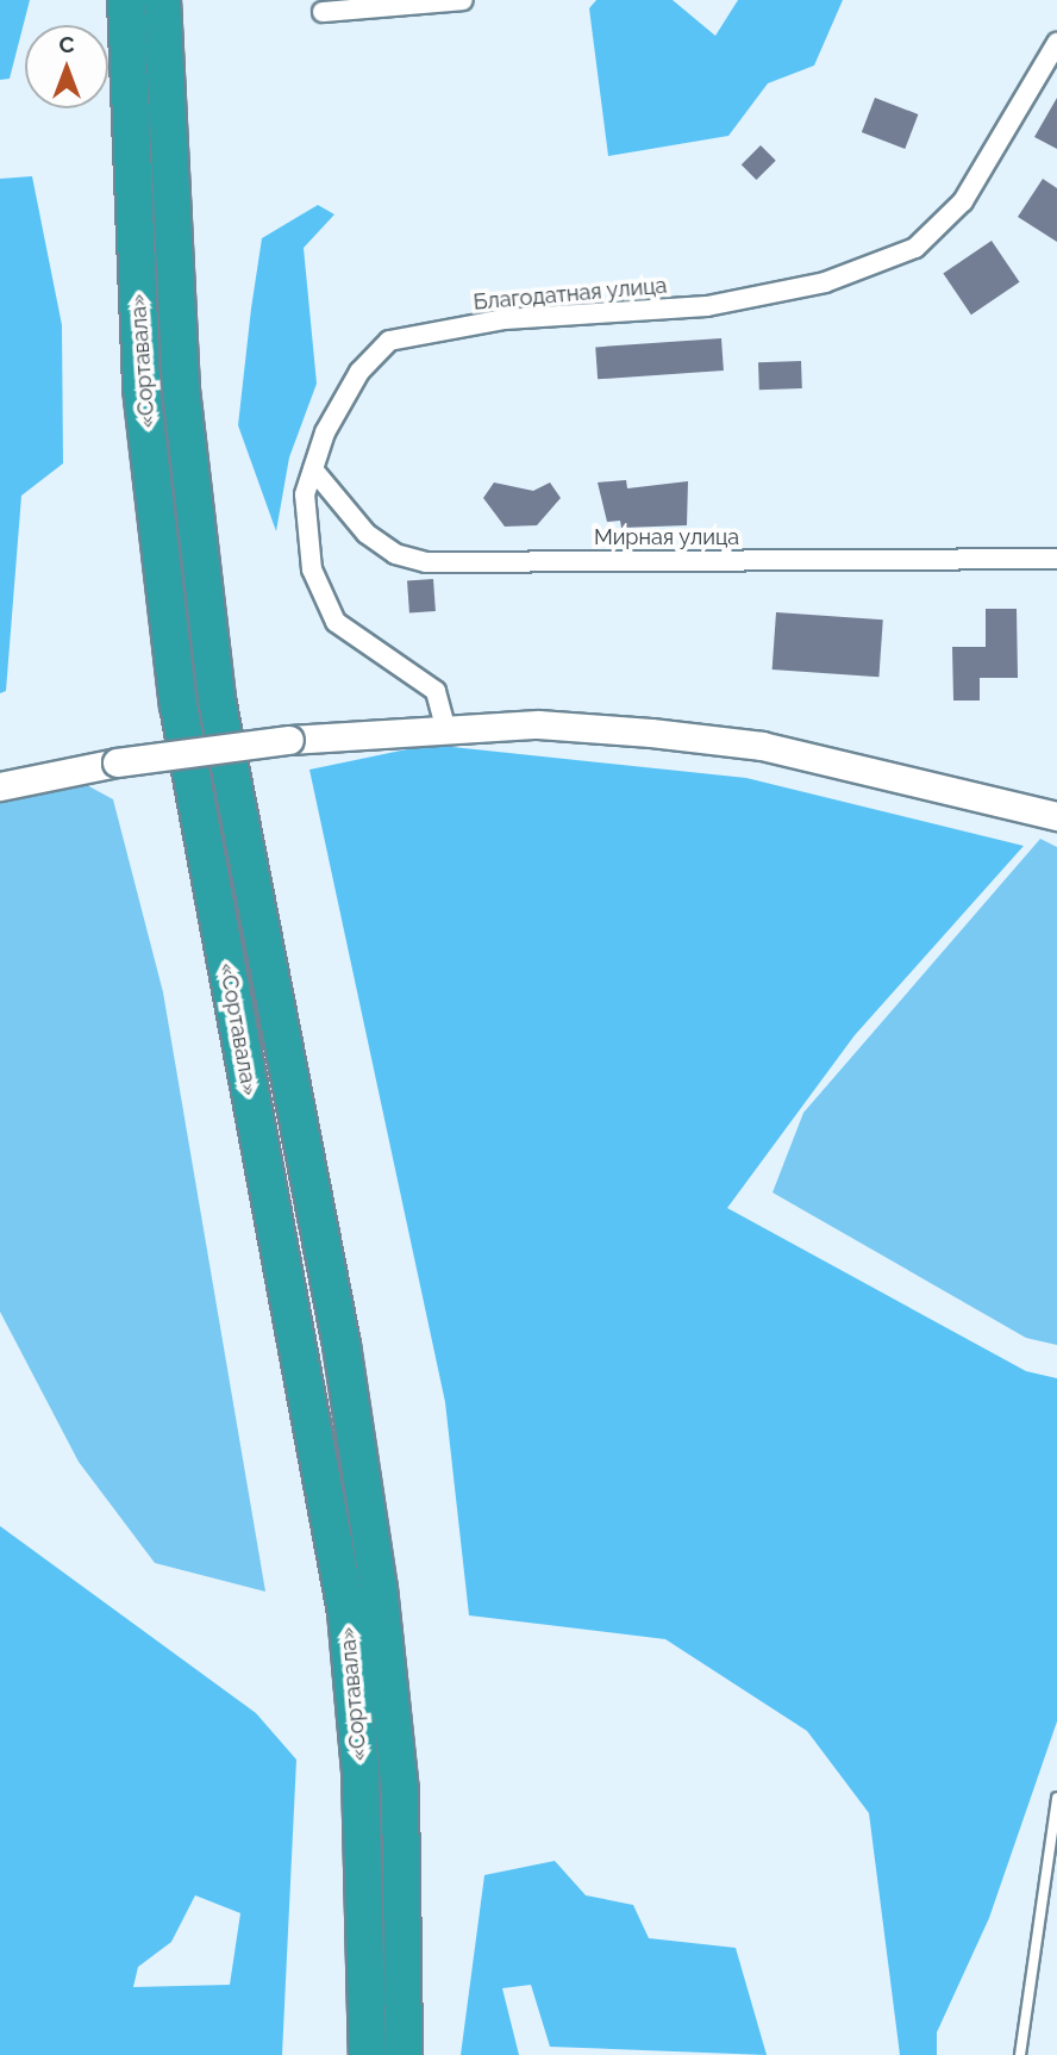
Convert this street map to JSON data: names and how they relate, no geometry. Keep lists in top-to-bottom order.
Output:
{
  "streets": {
    "highway": ["«Сортавала»"],
    "street": ["Благодатная улица", "Мирная улица"]
  },
  "crossings": [
    ["Благодатная улица", "Мирная улица"]
  ],
  "north": "top"
}
